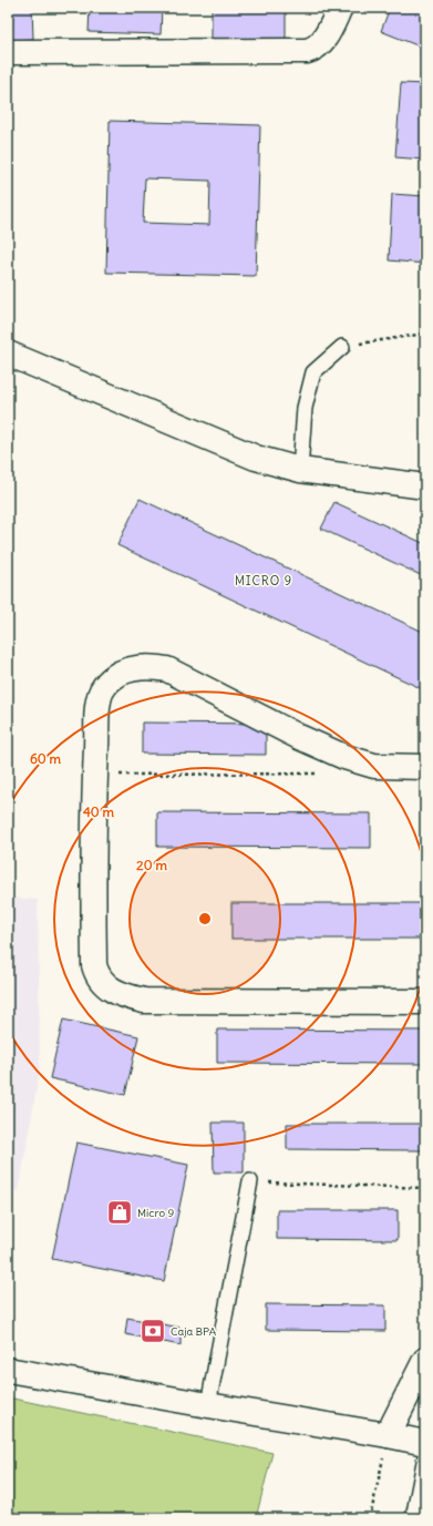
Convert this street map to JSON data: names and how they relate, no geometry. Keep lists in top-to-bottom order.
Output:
{
  "districts": ["MICRO 9"],
  "places": {
    "shop": ["Micro 9"],
    "bank": ["Caja BPA"]
  },
  "rings": ["60 m", "40 m", "20 m"]
}
